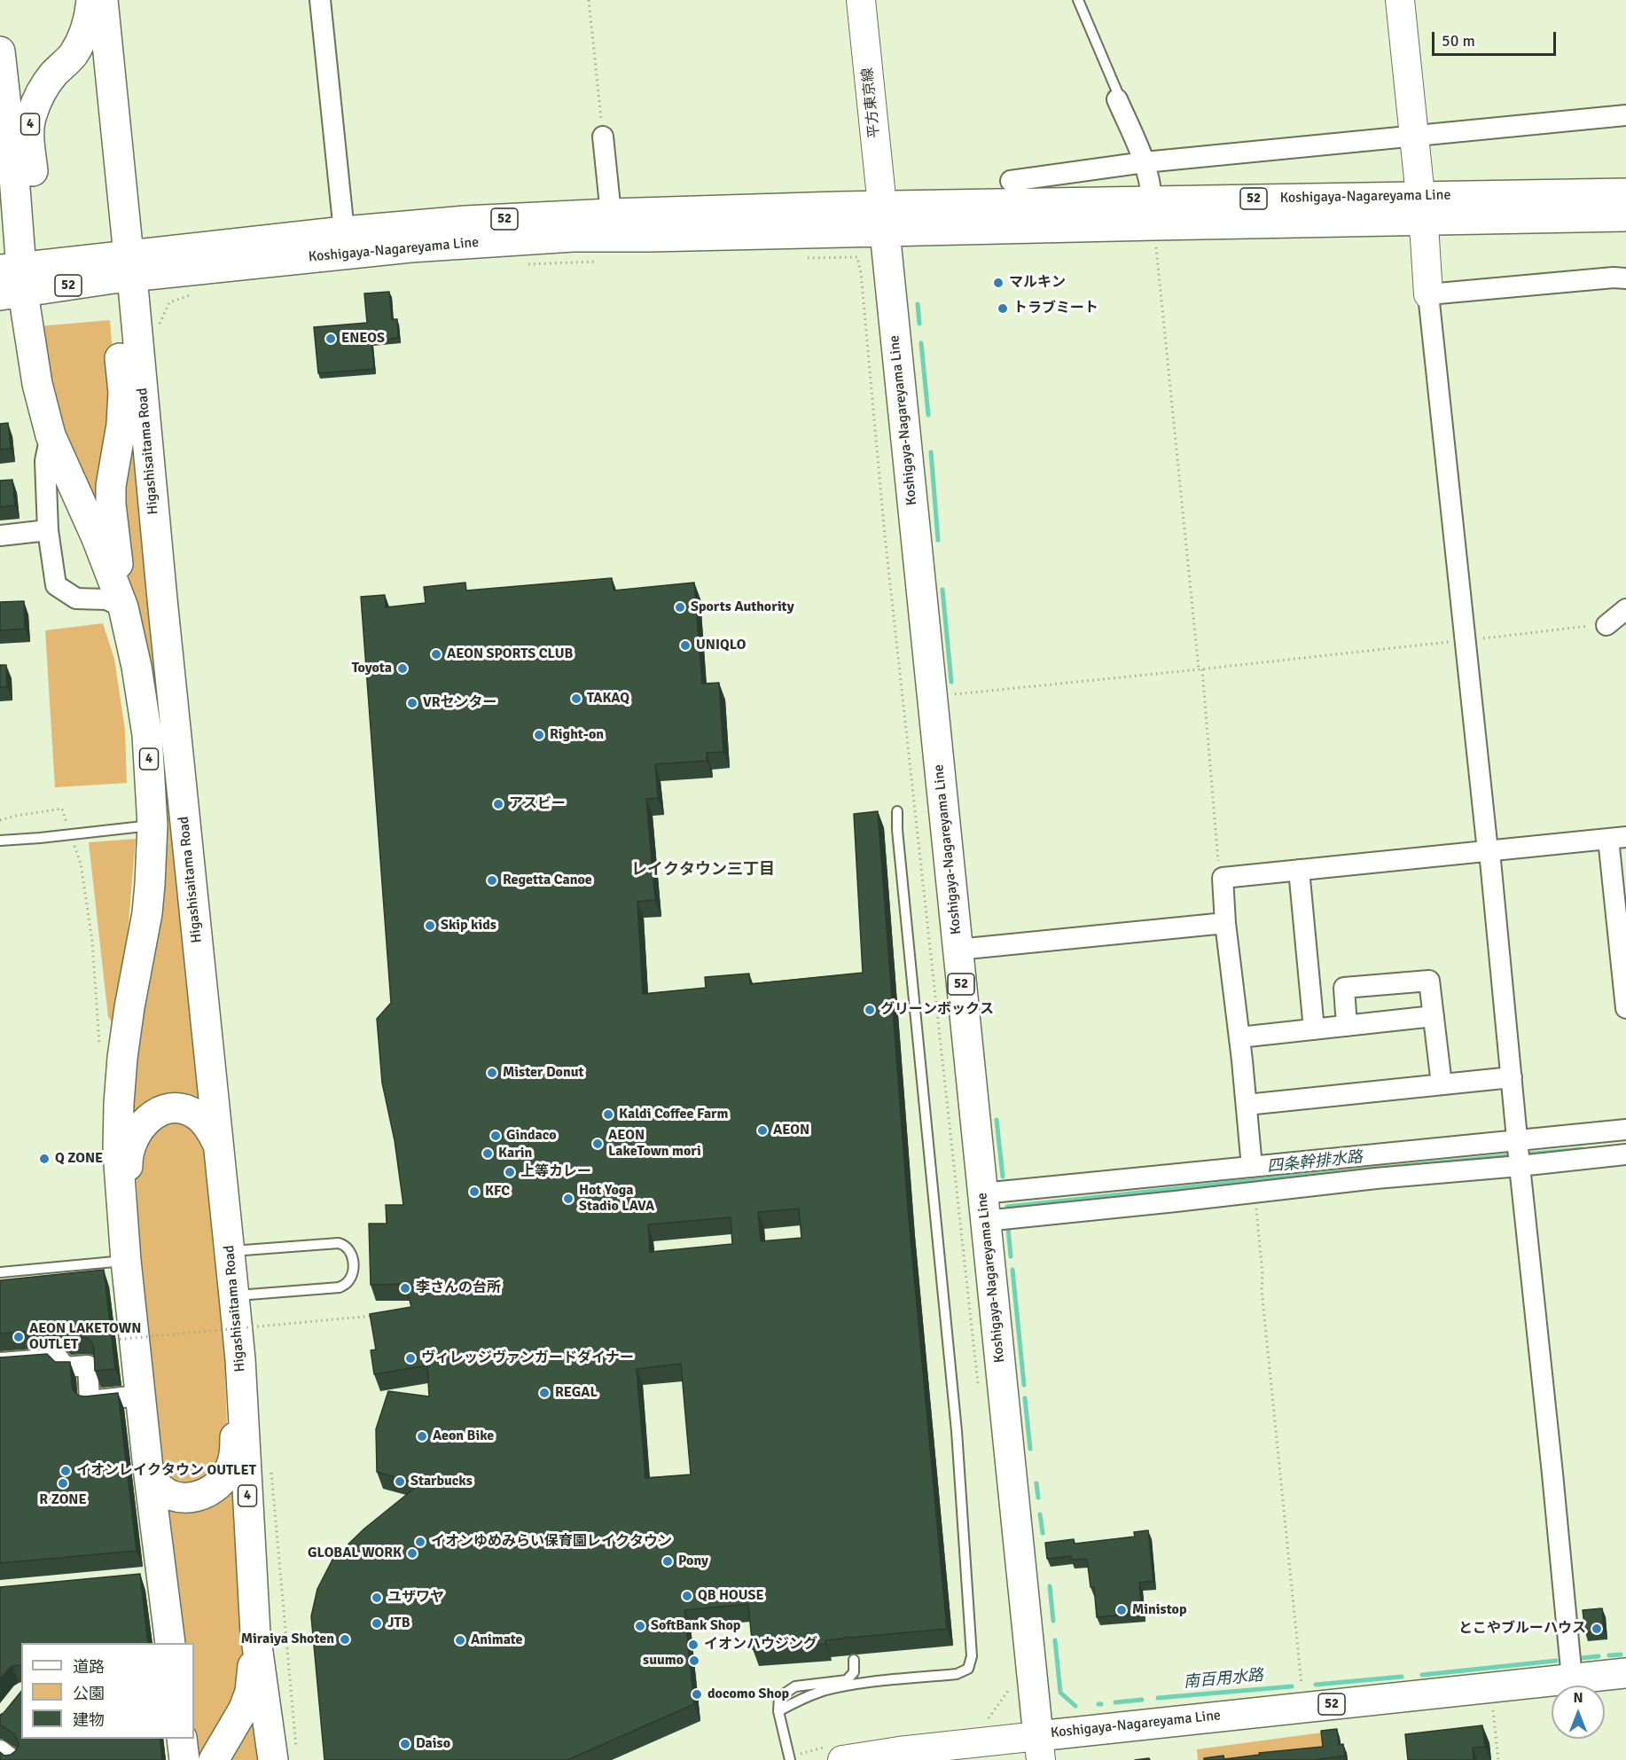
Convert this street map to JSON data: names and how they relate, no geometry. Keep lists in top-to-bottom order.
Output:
{
  "streets": {
    "main road": [
      "4",
      "Koshigaya-Nagareyama Line",
      "52",
      "Higashisaitama Road"
    ],
    "street": ["平方東京線"]
  },
  "crossings": [
    ["平方東京線", "Koshigaya-Nagareyama Line"],
    ["4", "Koshigaya-Nagareyama Line"],
    ["4", "Higashisaitama Road"],
    ["Koshigaya-Nagareyama Line", "Higashisaitama Road"]
  ],
  "districts": ["レイクタウン三丁目"],
  "water": ["四条幹排水路", "南百用水路"],
  "places": [
    "マルキン",
    "トラブミート",
    "ENEOS",
    "Sports Authority",
    "UNIQLO",
    "AEON SPORTS CLUB",
    "Toyota",
    "TAKAQ",
    "VRセンター",
    "Right-on",
    "アスビー",
    "Regetta Canoe",
    "Skip kids",
    "グリーンボックス",
    "Mister Donut",
    "Kaldi Coffee Farm",
    "AEON",
    "Gindaco",
    "AEON LakeTown mori",
    "Karin",
    "Q ZONE",
    "上等カレー",
    "KFC",
    "Hot Yoga Stadio LAVA",
    "李さんの台所",
    "AEON LAKETOWN OUTLET",
    "ヴィレッジヴァンガードダイナー",
    "REGAL",
    "Aeon Bike",
    "イオンレイクタウン OUTLET",
    "Starbucks",
    "R ZONE",
    "イオンゆめみらい保育園レイクタウン",
    "GLOBAL WORK",
    "Pony",
    "QB HOUSE",
    "ユザワヤ",
    "Ministop",
    "JTB",
    "SoftBank Shop",
    "とこやブルーハウス",
    "Miraiya Shoten",
    "Animate",
    "イオンハウジング",
    "suumo",
    "docomo Shop",
    "Daiso"
  ],
  "legend": ["道路", "公園", "建物"],
  "scale_bar": "50 m",
  "north": "top"
}
